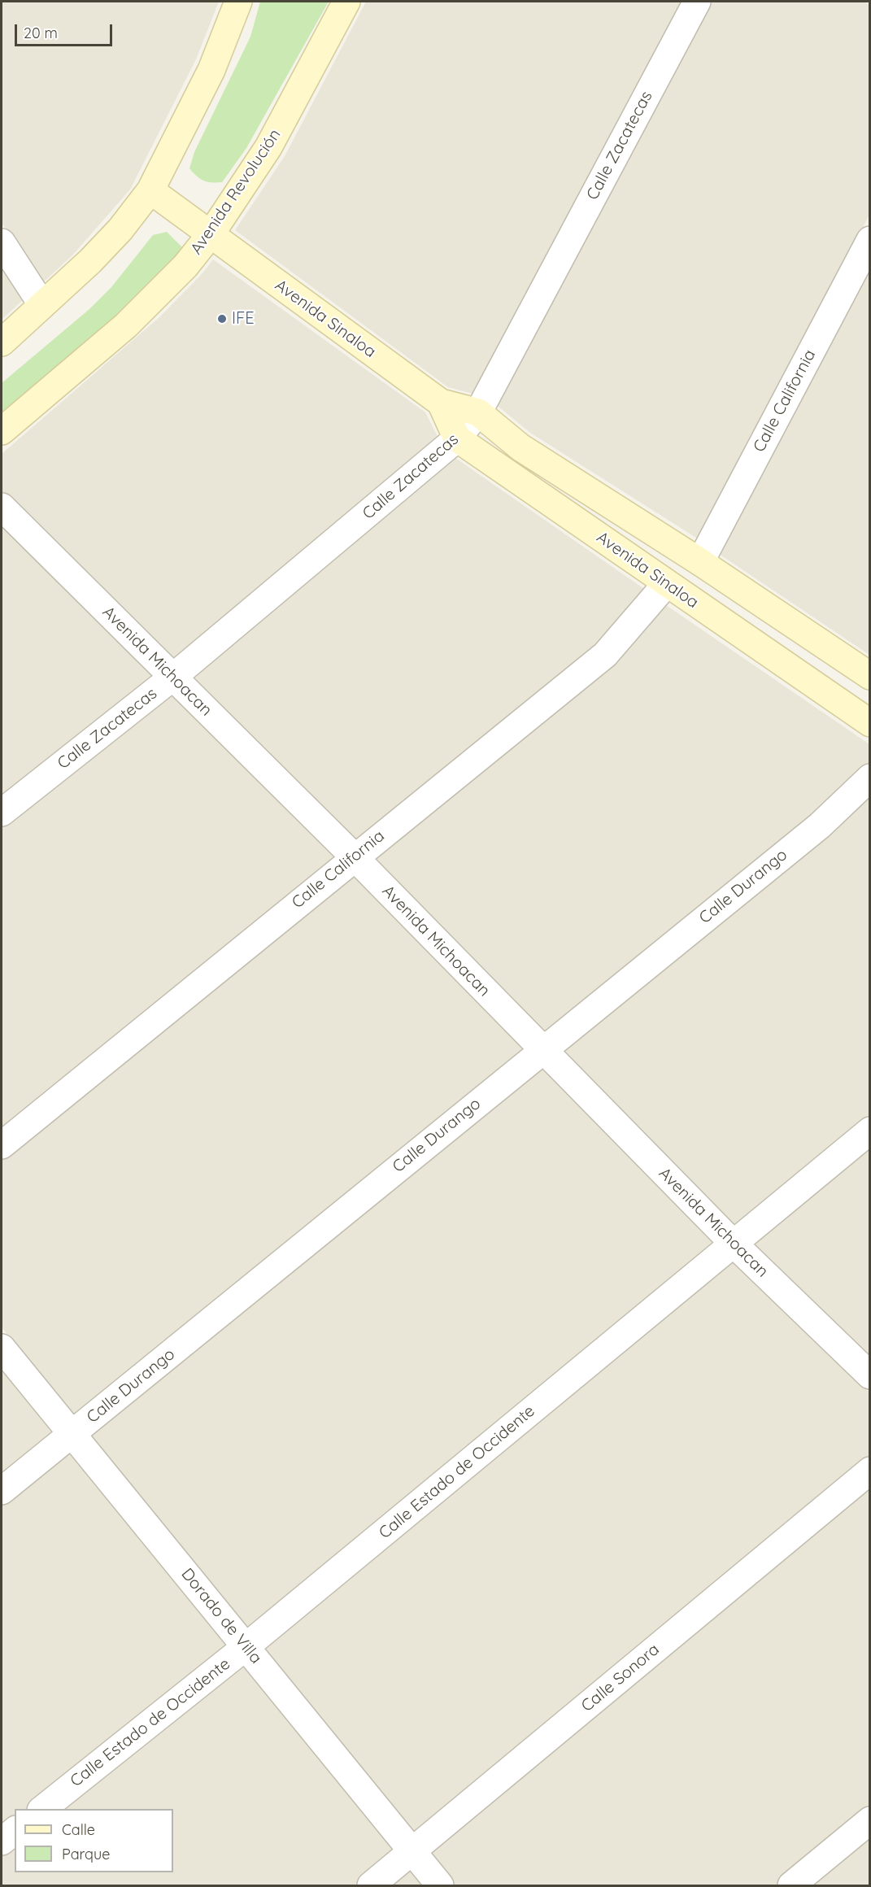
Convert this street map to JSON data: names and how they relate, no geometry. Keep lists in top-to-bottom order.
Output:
{
  "streets": {
    "street": [
      "Calle Zacatecas",
      "Avenida Revolución",
      "Avenida Sinaloa",
      "Calle California",
      "Avenida Michoacan",
      "Calle Durango",
      "Calle Estado de Occidente",
      "Dorado de Villa",
      "Calle Sonora"
    ]
  },
  "crossings": [
    ["Calle Zacatecas", "Avenida Sinaloa"],
    ["Calle Zacatecas", "Avenida Michoacan"],
    ["Avenida Revolución", "Avenida Sinaloa"],
    ["Avenida Sinaloa", "Calle California"],
    ["Calle California", "Avenida Michoacan"],
    ["Avenida Michoacan", "Calle Durango"],
    ["Avenida Michoacan", "Calle Estado de Occidente"],
    ["Calle Durango", "Dorado de Villa"],
    ["Calle Estado de Occidente", "Dorado de Villa"],
    ["Dorado de Villa", "Calle Sonora"]
  ],
  "places": ["IFE"],
  "legend": ["Calle", "Parque"],
  "scale_bar": "20 m"
}
